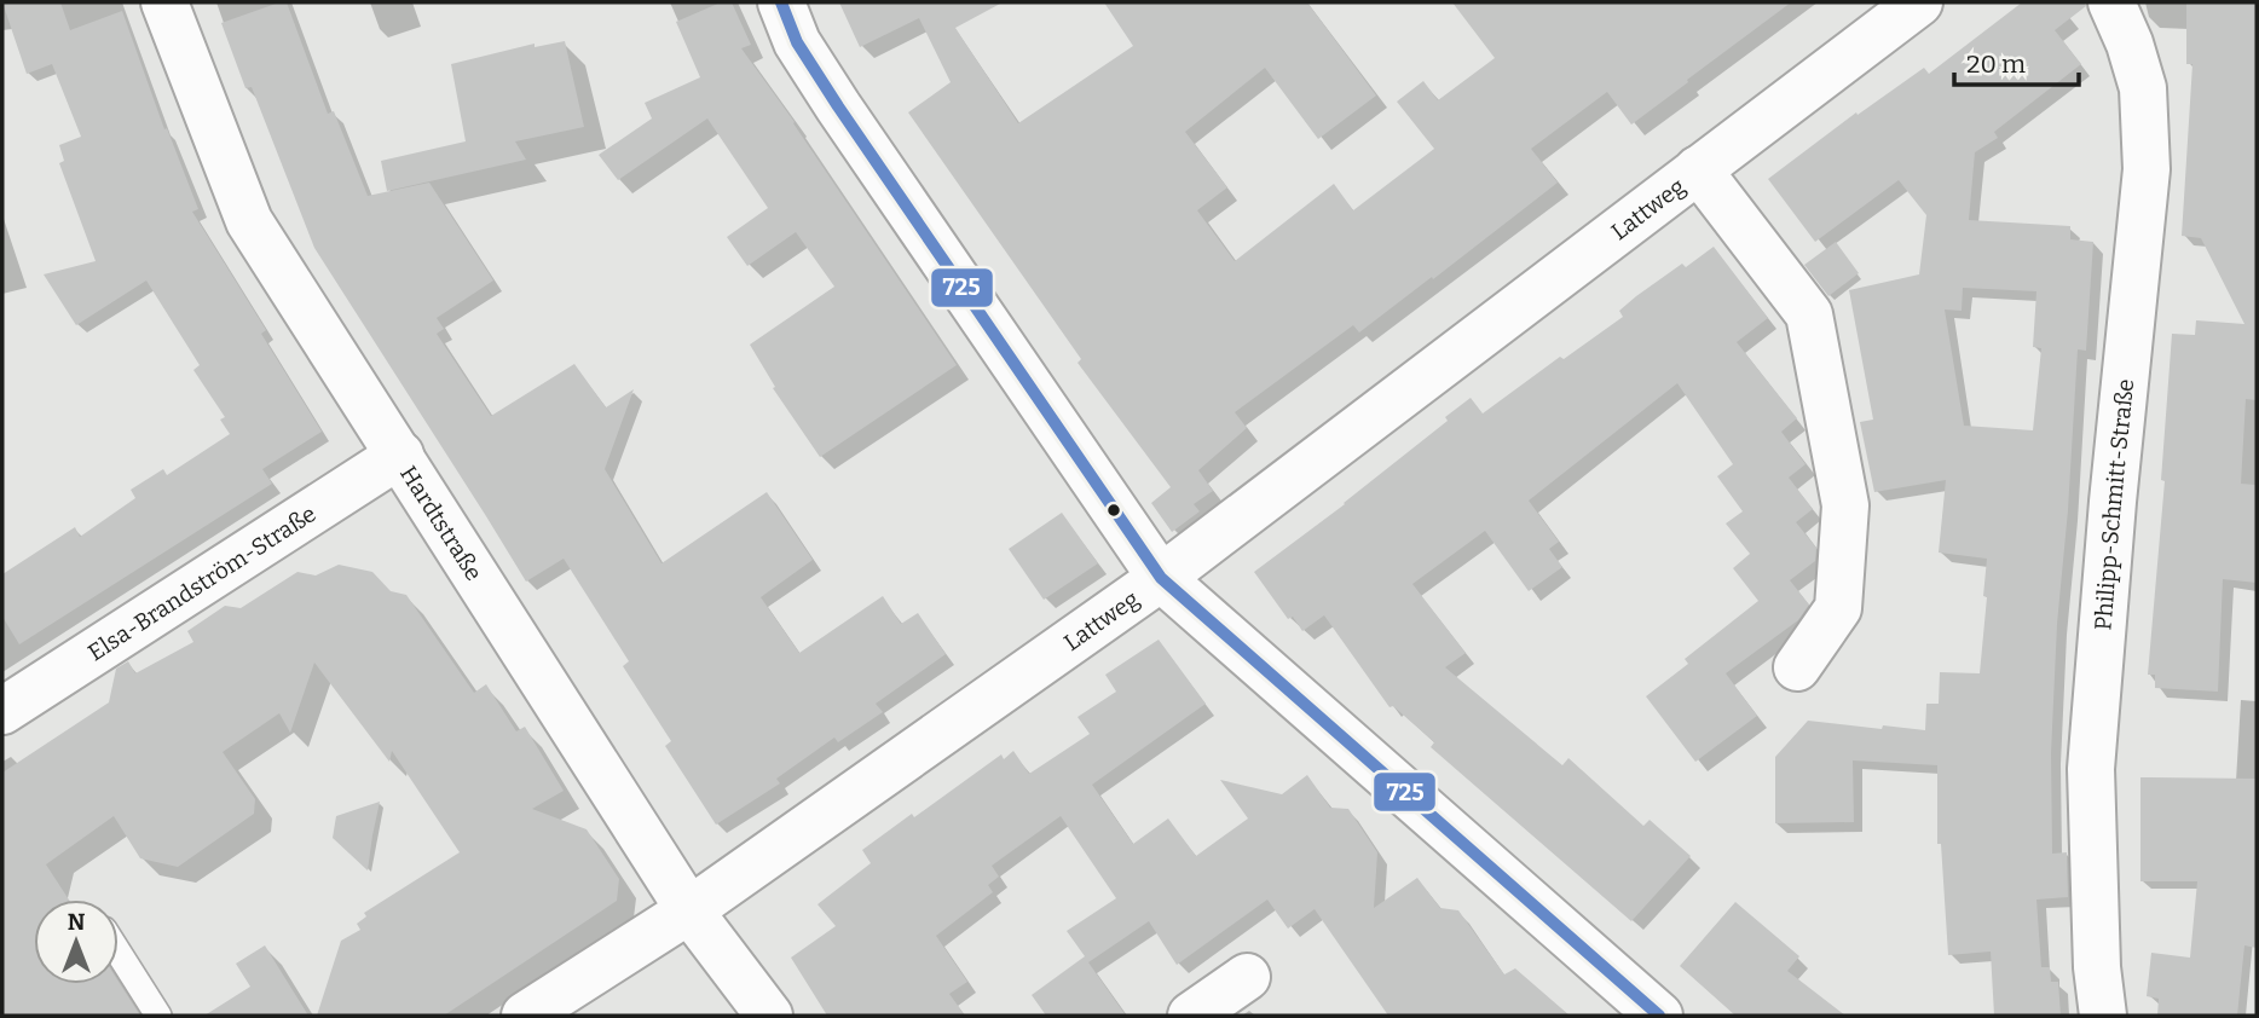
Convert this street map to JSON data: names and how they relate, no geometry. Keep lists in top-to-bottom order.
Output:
{
  "streets": {
    "street": [
      "Lattweg",
      "Philipp-Schmitt-Straße",
      "Hardtstraße",
      "Elsa-Brandström-Straße"
    ]
  },
  "crossings": [
    ["Lattweg", "Hardtstraße"],
    ["Hardtstraße", "Elsa-Brandström-Straße"]
  ],
  "lines": ["transit line 725"],
  "scale_bar": "20 m",
  "north": "top"
}
